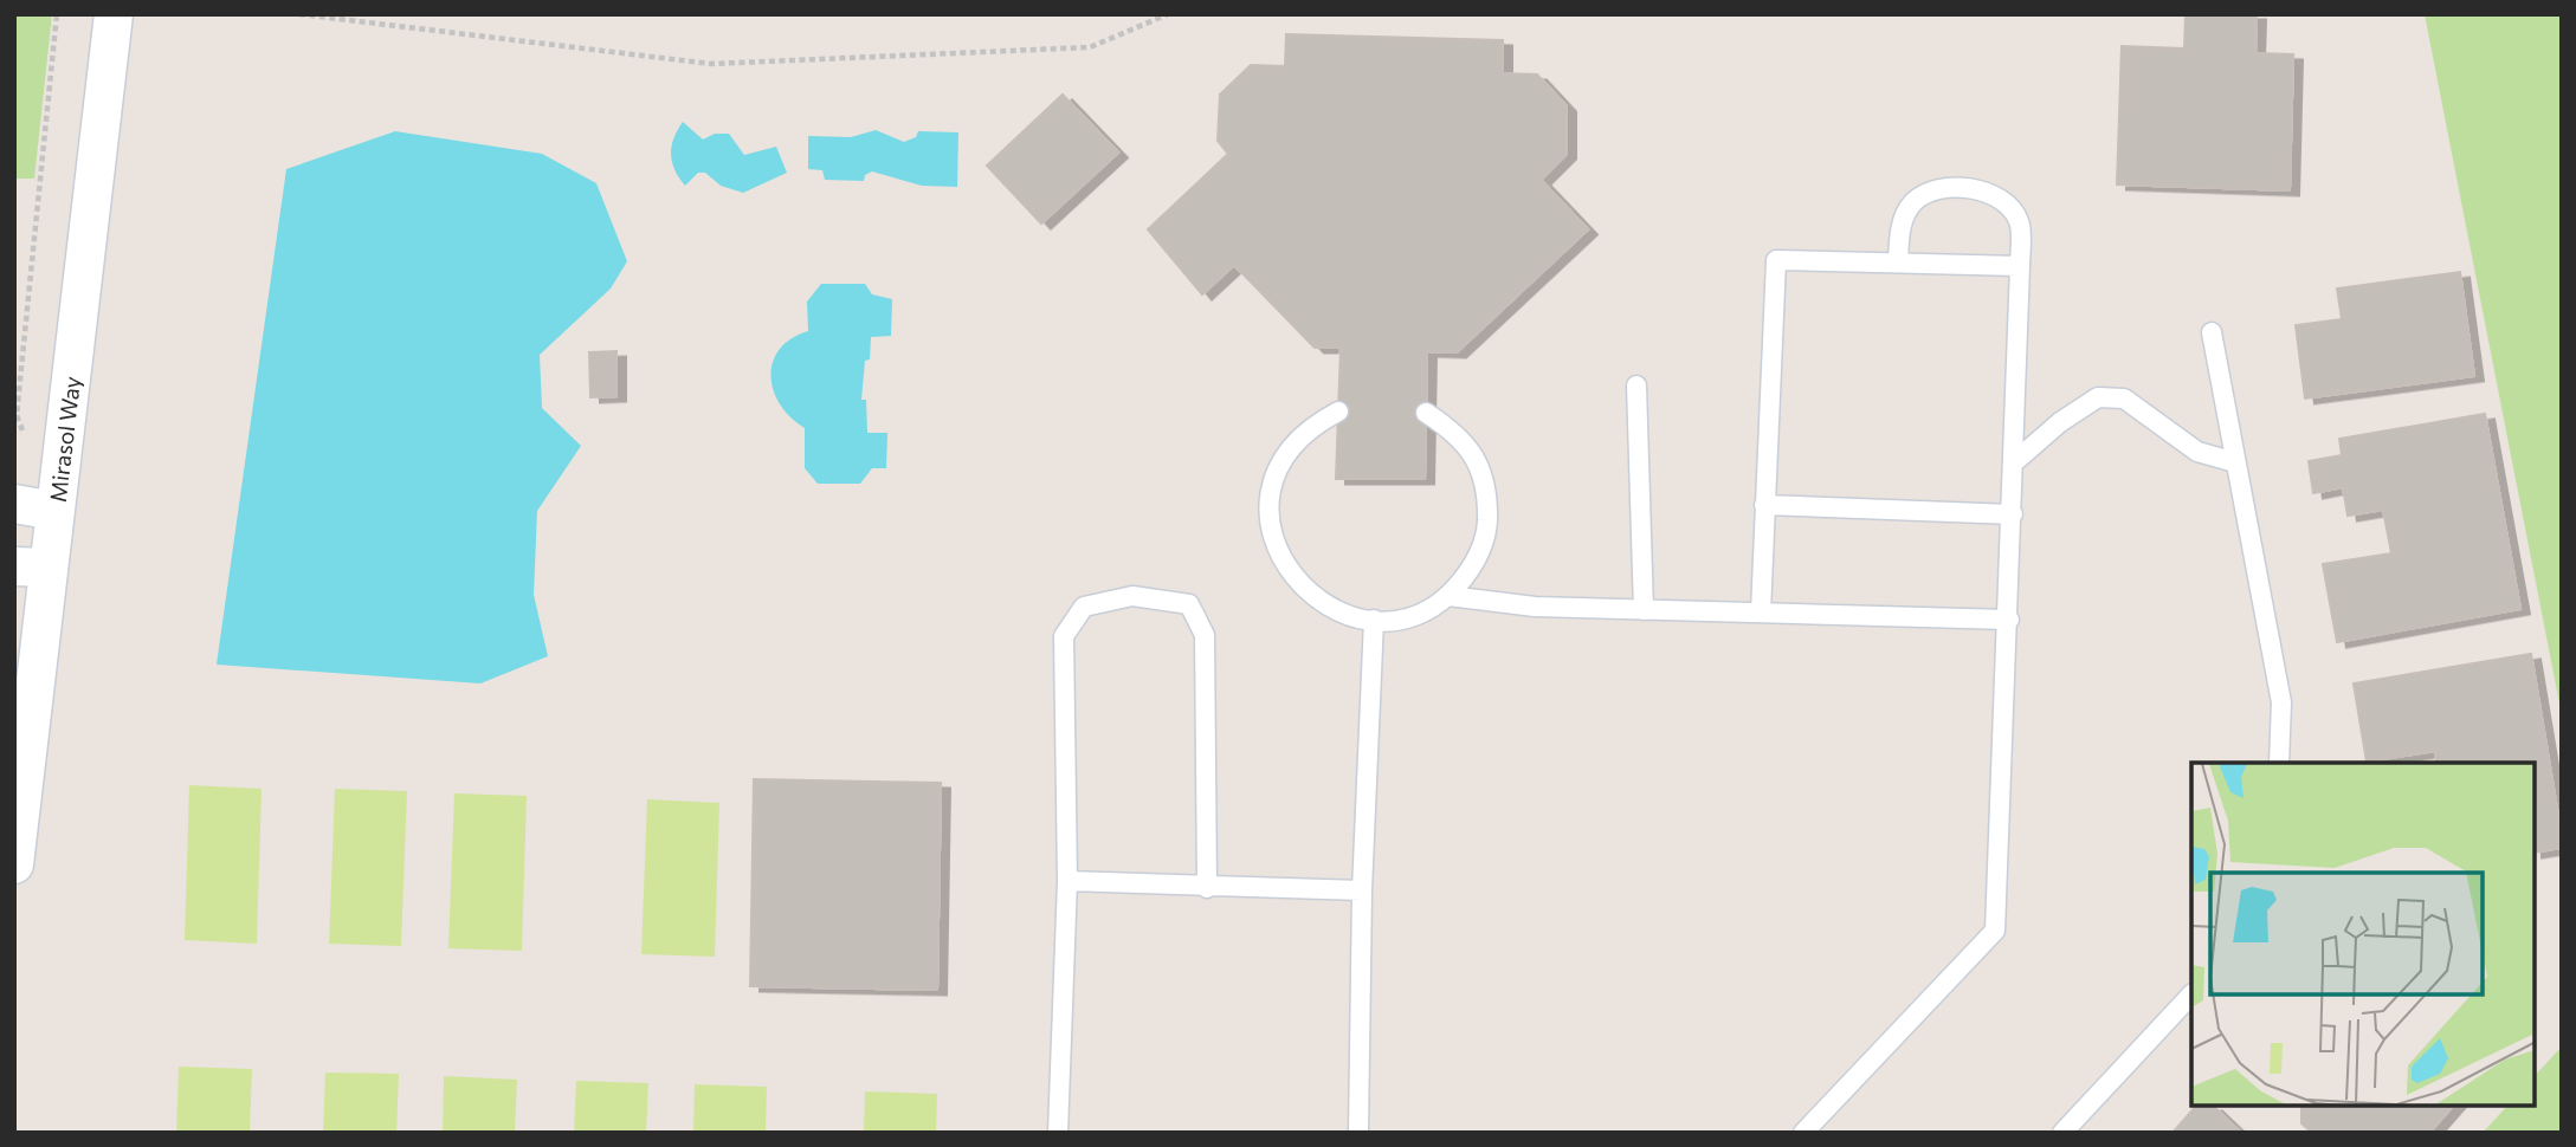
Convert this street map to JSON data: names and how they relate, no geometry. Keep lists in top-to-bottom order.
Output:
{
  "streets": {
    "street": ["Mirasol Way"]
  }
}
